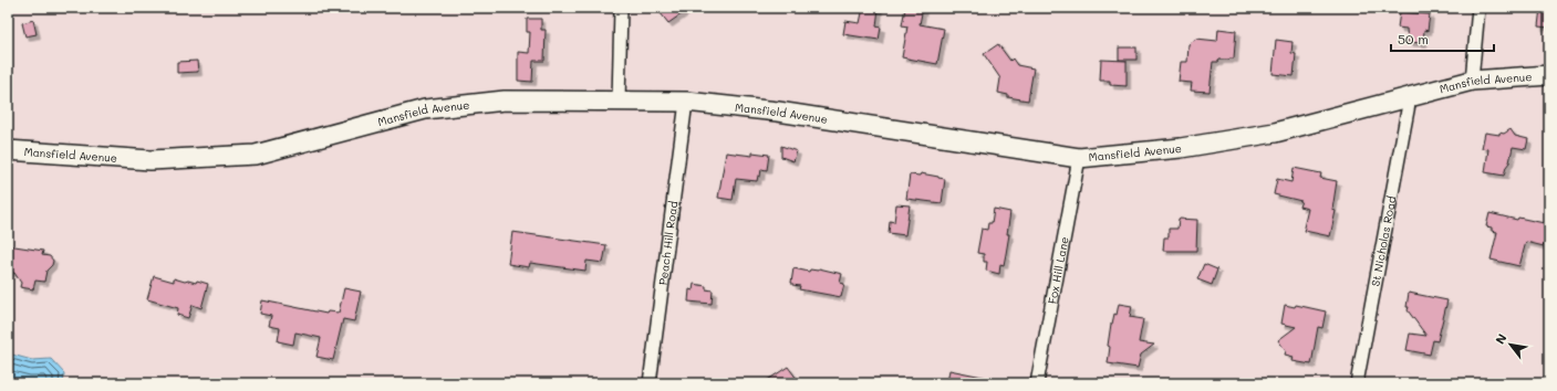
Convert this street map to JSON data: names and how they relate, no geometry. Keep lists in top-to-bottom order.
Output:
{
  "streets": {
    "main road": ["Mansfield Avenue"],
    "street": ["St Nicholas Road", "Peach Hill Road", "Fox Hill Lane"]
  },
  "crossings": [
    ["Mansfield Avenue", "St Nicholas Road"],
    ["Mansfield Avenue", "Peach Hill Road"],
    ["Mansfield Avenue", "Fox Hill Lane"]
  ],
  "scale_bar": "50 m",
  "north": "top left"
}
